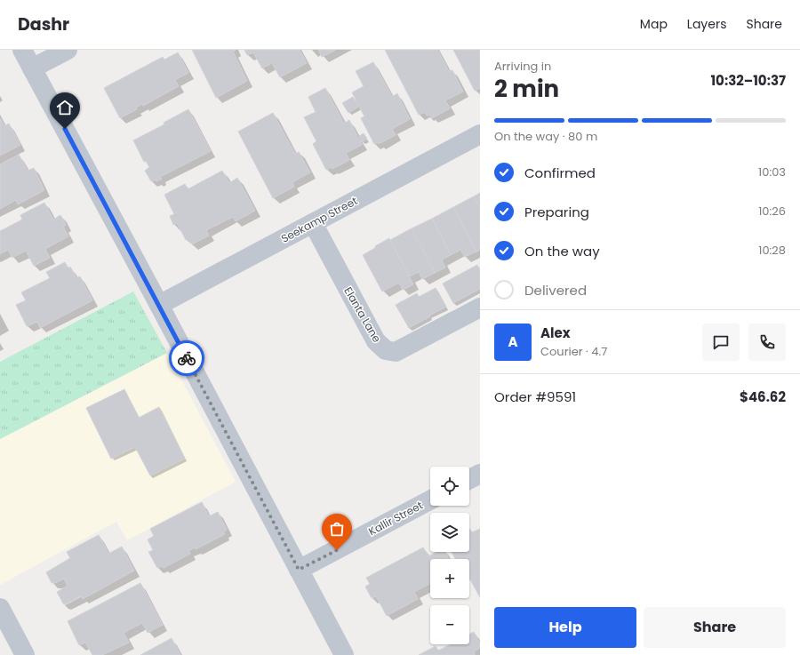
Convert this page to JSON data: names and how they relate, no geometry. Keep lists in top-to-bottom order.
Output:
{
  "streets": {
    "street": ["Seekamp Street", "Elanta Lane", "Kallir Street"]
  },
  "crossings": [
    ["Seekamp Street", "Elanta Lane"]
  ],
  "page": {
    "header": "Dashr",
    "nav": ["Map", "Layers", "Share"],
    "heading": ["2 min", "Arriving in", "10:32–10:37"],
    "panel": [
      "Alex",
      "Courier · 4.7",
      "Order #9591",
      "$46.62"
    ],
    "bar": "On the way · 80 m",
    "list": [
      ["Confirmed", "10:03"],
      ["Preparing", "10:26"],
      ["On the way", "10:28"],
      "Delivered"
    ],
    "round": "A",
    "map_buttons": ["+", "−"],
    "buttons": ["Help", "Share"]
  }
}
